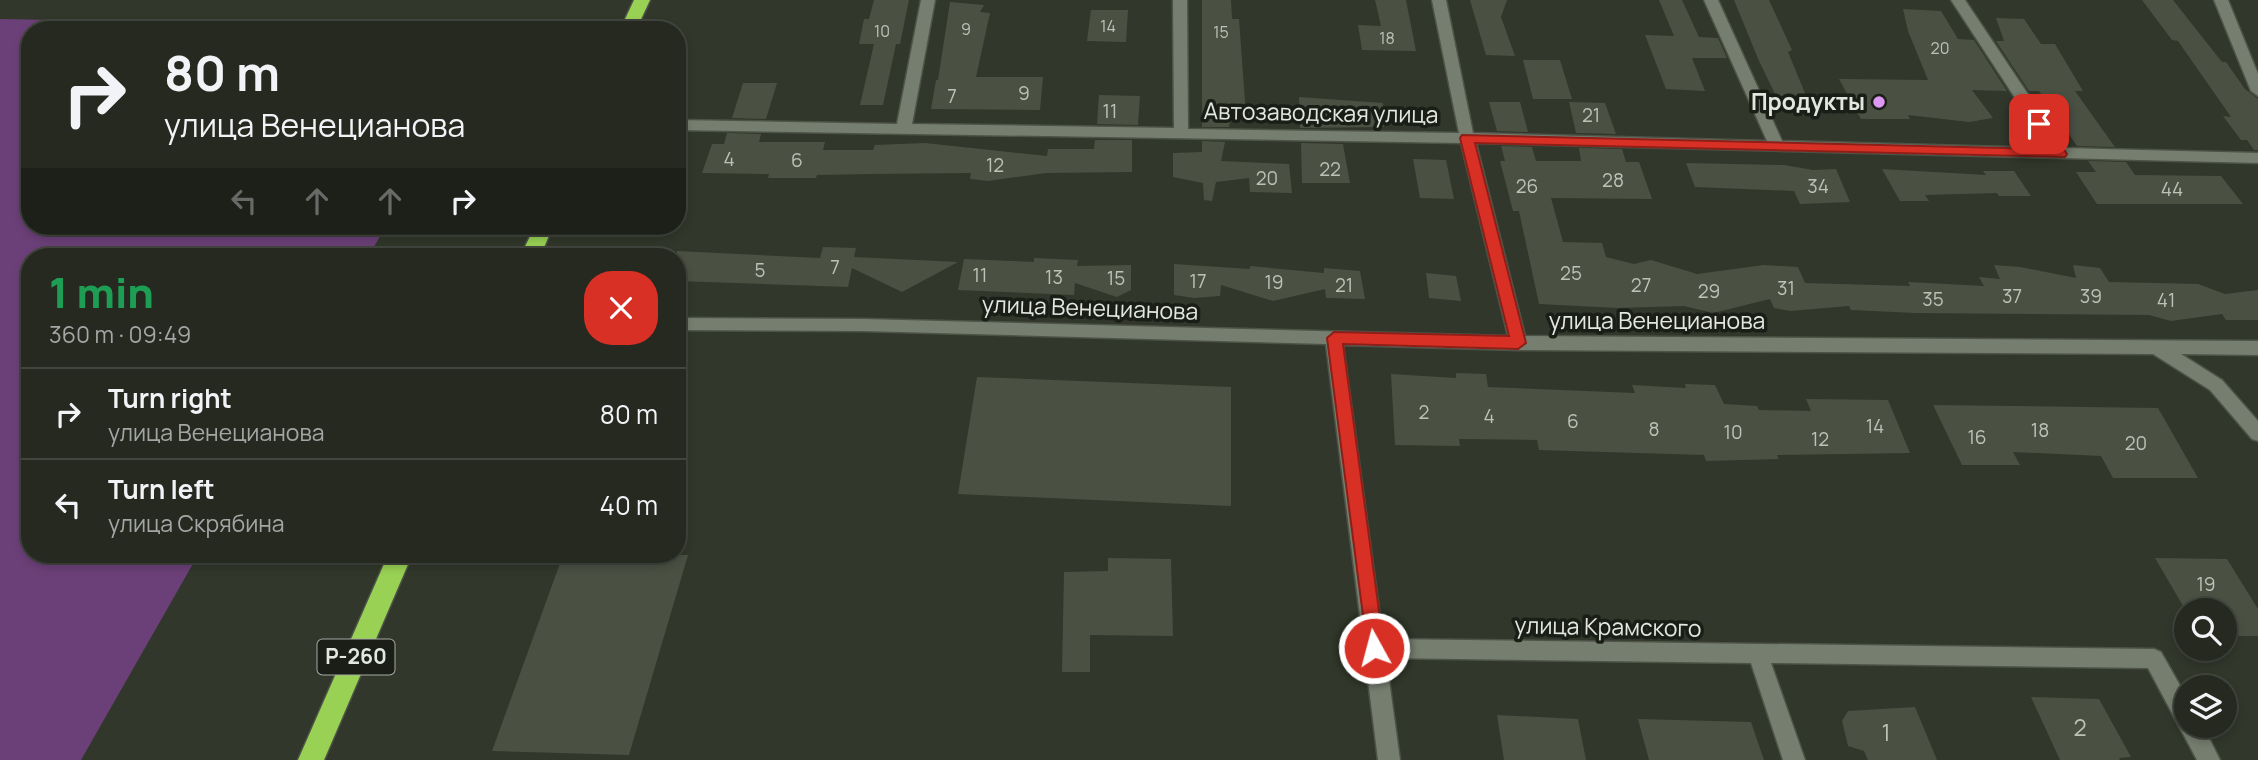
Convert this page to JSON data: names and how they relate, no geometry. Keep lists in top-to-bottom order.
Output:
{
  "streets": {
    "highway": ["Р-260"],
    "street": ["Автозаводская улица", "улица Венецианова", "улица Крамского"]
  },
  "places": ["Продукты"],
  "house_numbers": [
    "14",
    "9",
    "10",
    "15",
    "18",
    "20",
    "9",
    "7",
    "11",
    "21",
    "4",
    "6",
    "12",
    "22",
    "20",
    "28",
    "26",
    "34",
    "44",
    "7",
    "5",
    "25",
    "11",
    "13",
    "15",
    "17",
    "19",
    "21",
    "27",
    "31",
    "29",
    "37",
    "39",
    "35",
    "41",
    "2",
    "4",
    "6",
    "14",
    "8",
    "18",
    "10",
    "16",
    "12",
    "20",
    "19",
    "2",
    "1"
  ],
  "page": {
    "turn": ["80 m", "улица Венецианова"],
    "heading": ["1 min", "360 m · 09:49"],
    "list": [
      {
        "name": "Turn right",
        "note": "улица Венецианова",
        "value": "80 m"
      },
      {
        "name": "Turn left",
        "note": "улица Скрябина",
        "value": "40 m"
      }
    ]
  }
}
